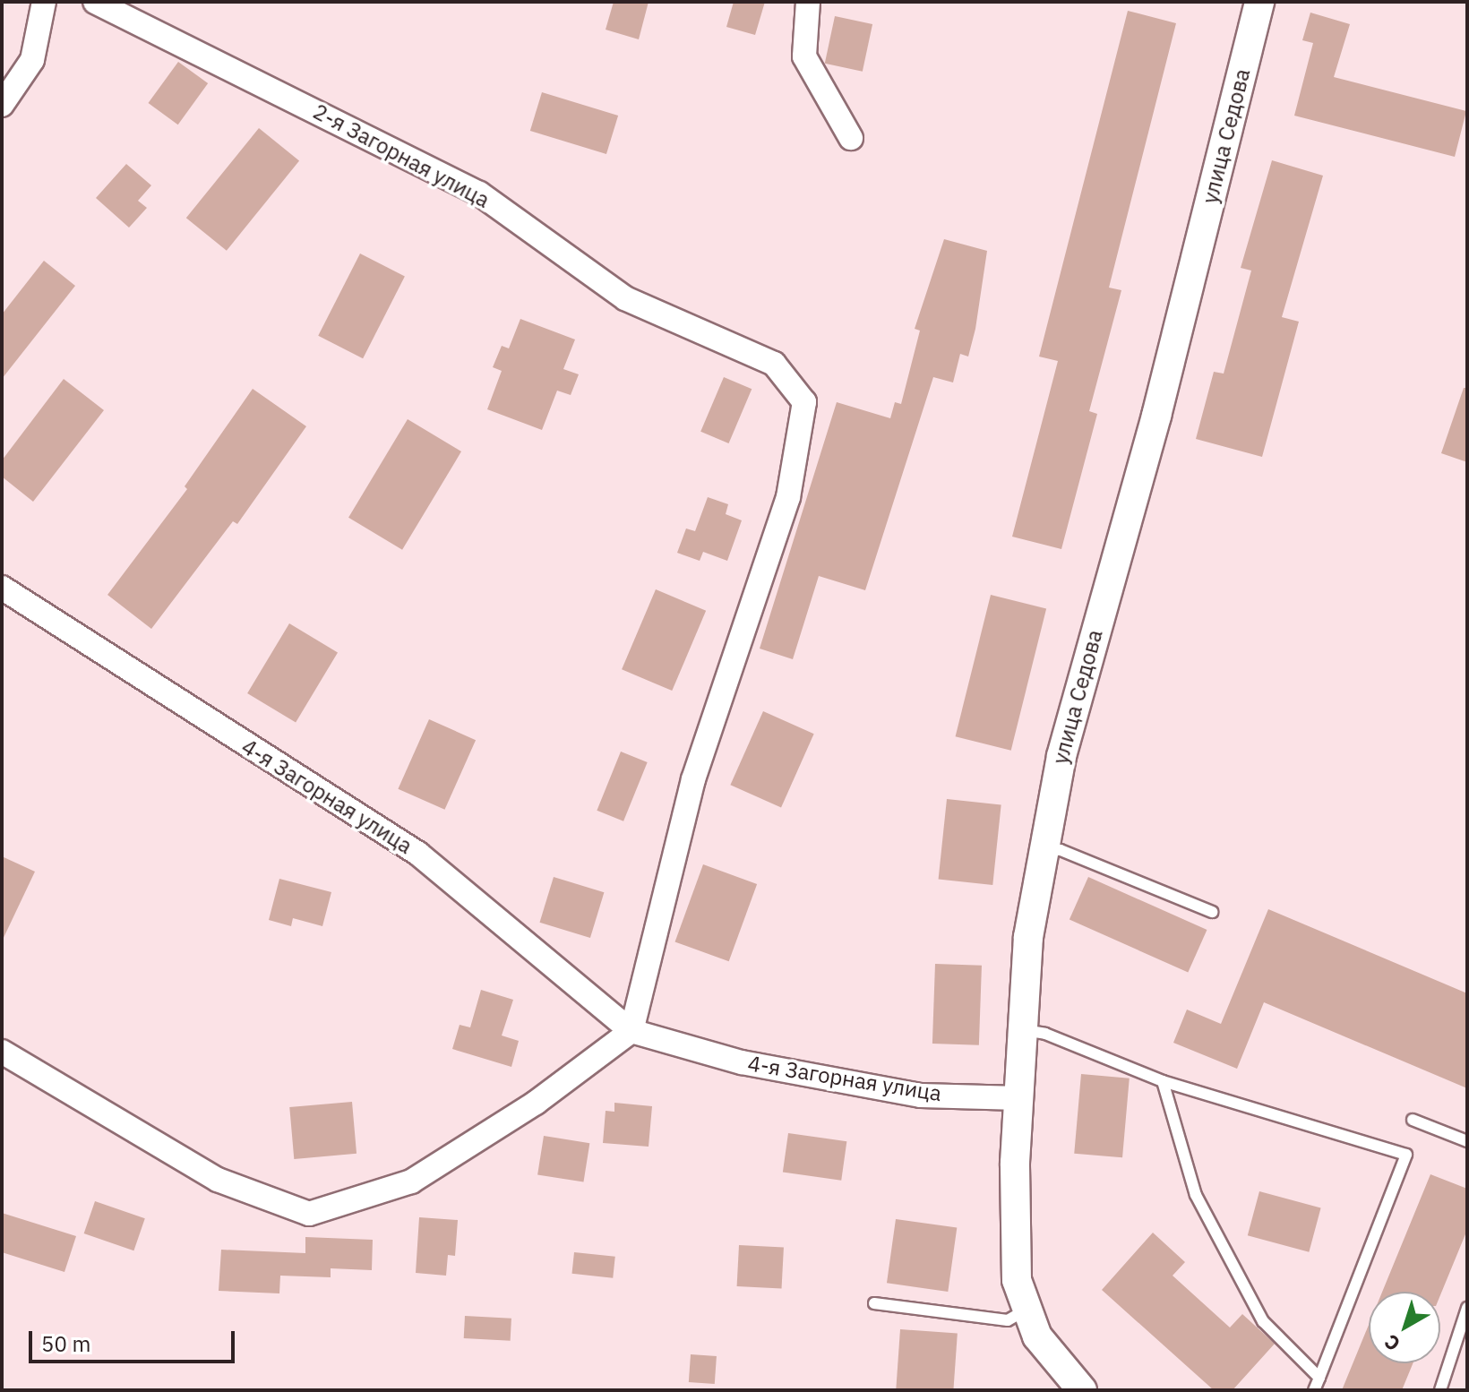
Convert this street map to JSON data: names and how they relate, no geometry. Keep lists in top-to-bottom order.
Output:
{
  "streets": {
    "street": ["улица Седова", "2-я Загорная улица", "4-я Загорная улица"]
  },
  "crossings": [
    ["улица Седова", "4-я Загорная улица"],
    ["2-я Загорная улица", "4-я Загорная улица"]
  ],
  "scale_bar": "50 m",
  "north": "bottom left"
}
